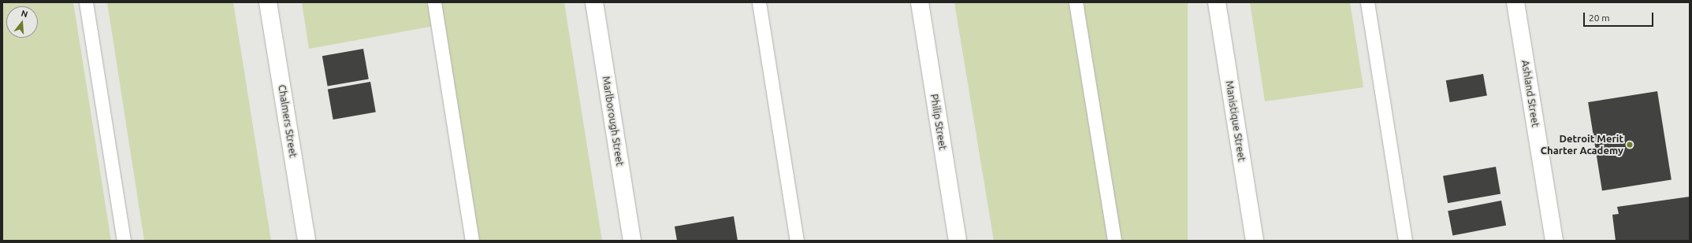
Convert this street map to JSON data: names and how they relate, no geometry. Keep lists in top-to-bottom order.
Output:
{
  "streets": {
    "street": [
      "Ashland Street",
      "Chalmers Street",
      "Marlborough Street",
      "Manistique Street",
      "Philip Street"
    ]
  },
  "places": ["Detroit Merit Charter Academy"],
  "scale_bar": "20 m",
  "north": "top"
}
